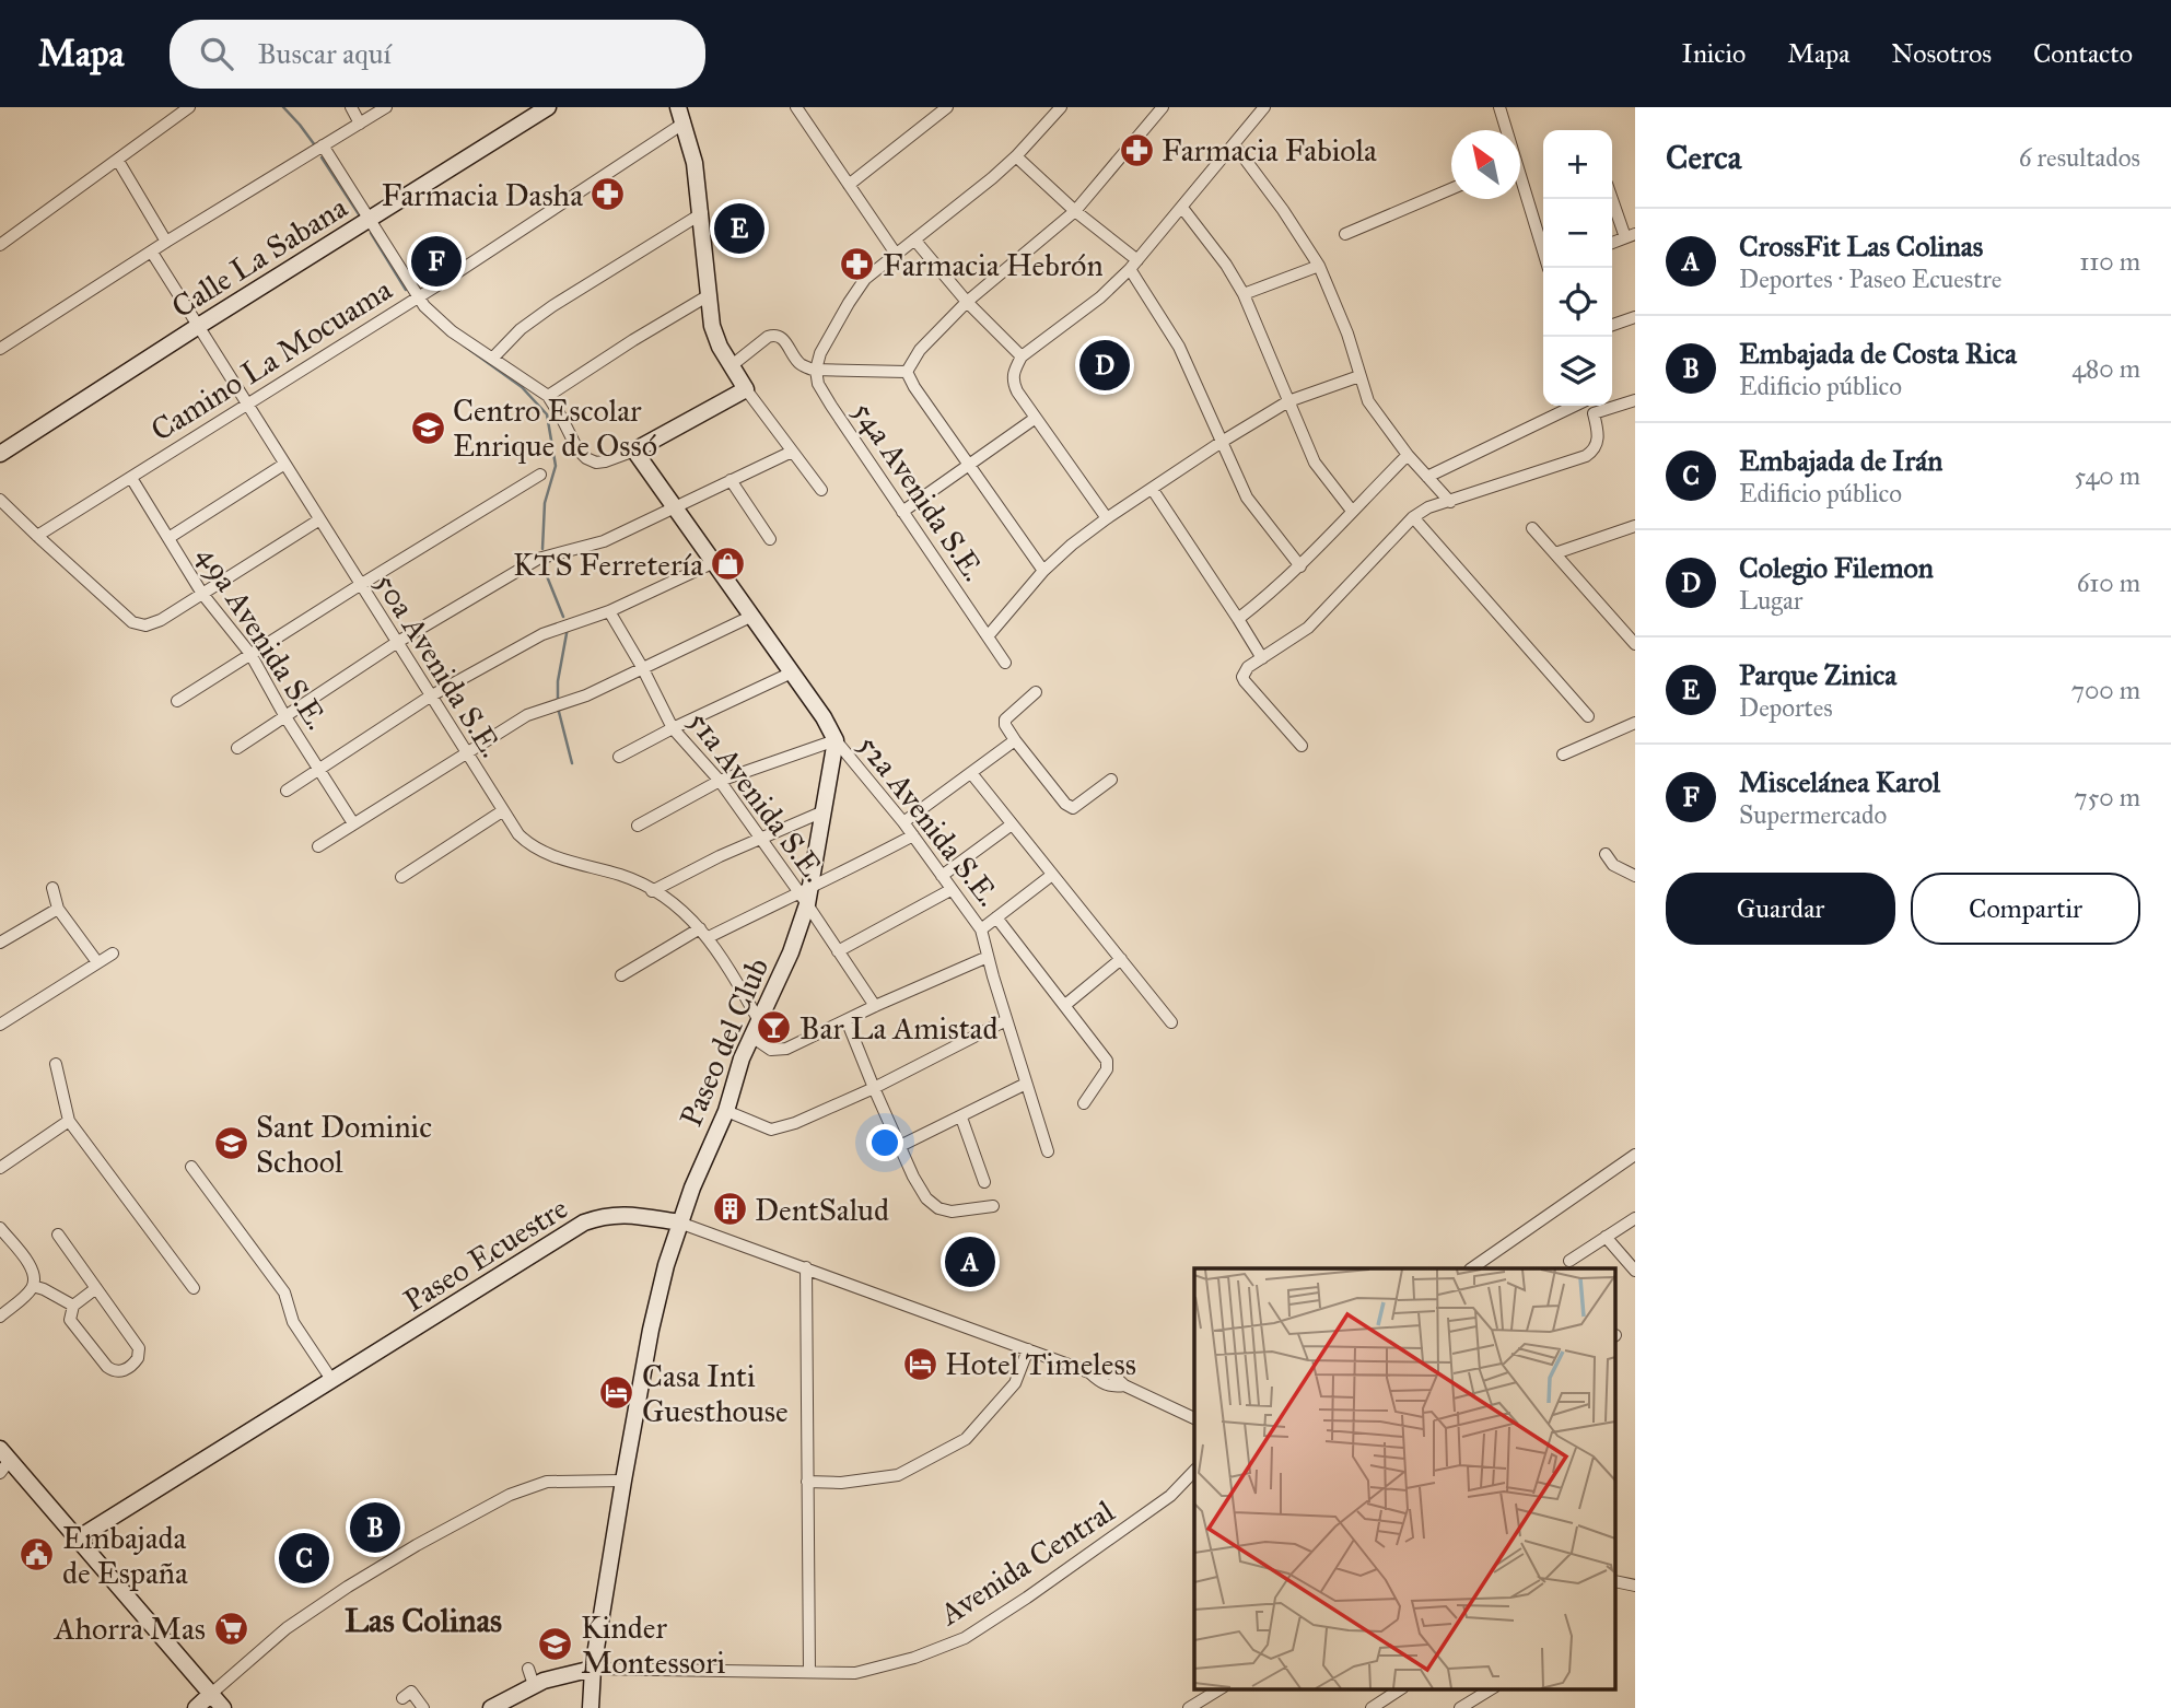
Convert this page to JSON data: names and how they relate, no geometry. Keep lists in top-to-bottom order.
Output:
{
  "streets": {
    "street": [
      "Calle La Sabana",
      "Camino La Mocuama",
      "54a Avenida S.E.",
      "49a Avenida S.E.",
      "50a Avenida S.E.",
      "51a Avenida S.E.",
      "52a Avenida S.E.",
      "Paseo del Club",
      "Paseo Ecuestre",
      "Avenida Central"
    ]
  },
  "crossings": [
    ["Calle La Sabana", "50a Avenida S.E."],
    ["Camino La Mocuama", "49a Avenida S.E."],
    ["Camino La Mocuama", "50a Avenida S.E."],
    ["50a Avenida S.E.", "Paseo del Club"],
    ["51a Avenida S.E.", "Paseo del Club"],
    ["52a Avenida S.E.", "Paseo del Club"],
    ["Paseo del Club", "Paseo Ecuestre"],
    ["Paseo del Club", "Avenida Central"]
  ],
  "districts": ["Las Colinas"],
  "places": {
    "pharmacy": ["Farmacia Fabiola", "Farmacia Dasha", "Farmacia Hebrón"],
    "school or university": ["Centro Escolar Enrique de Ossó", "Sant Dominic School", "Kinder Montessori"],
    "shop": ["KTS Ferretería"],
    "bar": ["Bar La Amistad"],
    "building": ["DentSalud"],
    "hotel": ["Hotel Timeless", "Casa Inti Guesthouse"],
    "public building": ["Embajada de España"],
    "supermarket": ["Ahorra Mas"]
  },
  "north": "top left",
  "page": {
    "header": "Mapa",
    "search": "Buscar aquí",
    "nav": [
      "Inicio",
      "Mapa",
      "Nosotros",
      "Contacto"
    ],
    "heading": ["Cerca", "6 resultados"],
    "map_buttons": ["+", "−"],
    "pins": [
      "E",
      "F",
      "D",
      "A",
      "B",
      "C"
    ],
    "list": [
      {
        "mark": "A",
        "name": "CrossFit Las Colinas",
        "note": "Deportes · Paseo Ecuestre",
        "value": "110 m"
      },
      {
        "mark": "B",
        "name": "Embajada de Costa Rica",
        "note": "Edificio público",
        "value": "480 m"
      },
      {
        "mark": "C",
        "name": "Embajada de Irán",
        "note": "Edificio público",
        "value": "540 m"
      },
      {
        "mark": "D",
        "name": "Colegio Filemon",
        "note": "Lugar",
        "value": "610 m"
      },
      {
        "mark": "E",
        "name": "Parque Zinica",
        "note": "Deportes",
        "value": "700 m"
      },
      {
        "mark": "F",
        "name": "Miscelánea Karol",
        "note": "Supermercado",
        "value": "750 m"
      }
    ],
    "buttons": ["Guardar", "Compartir"]
  }
}
